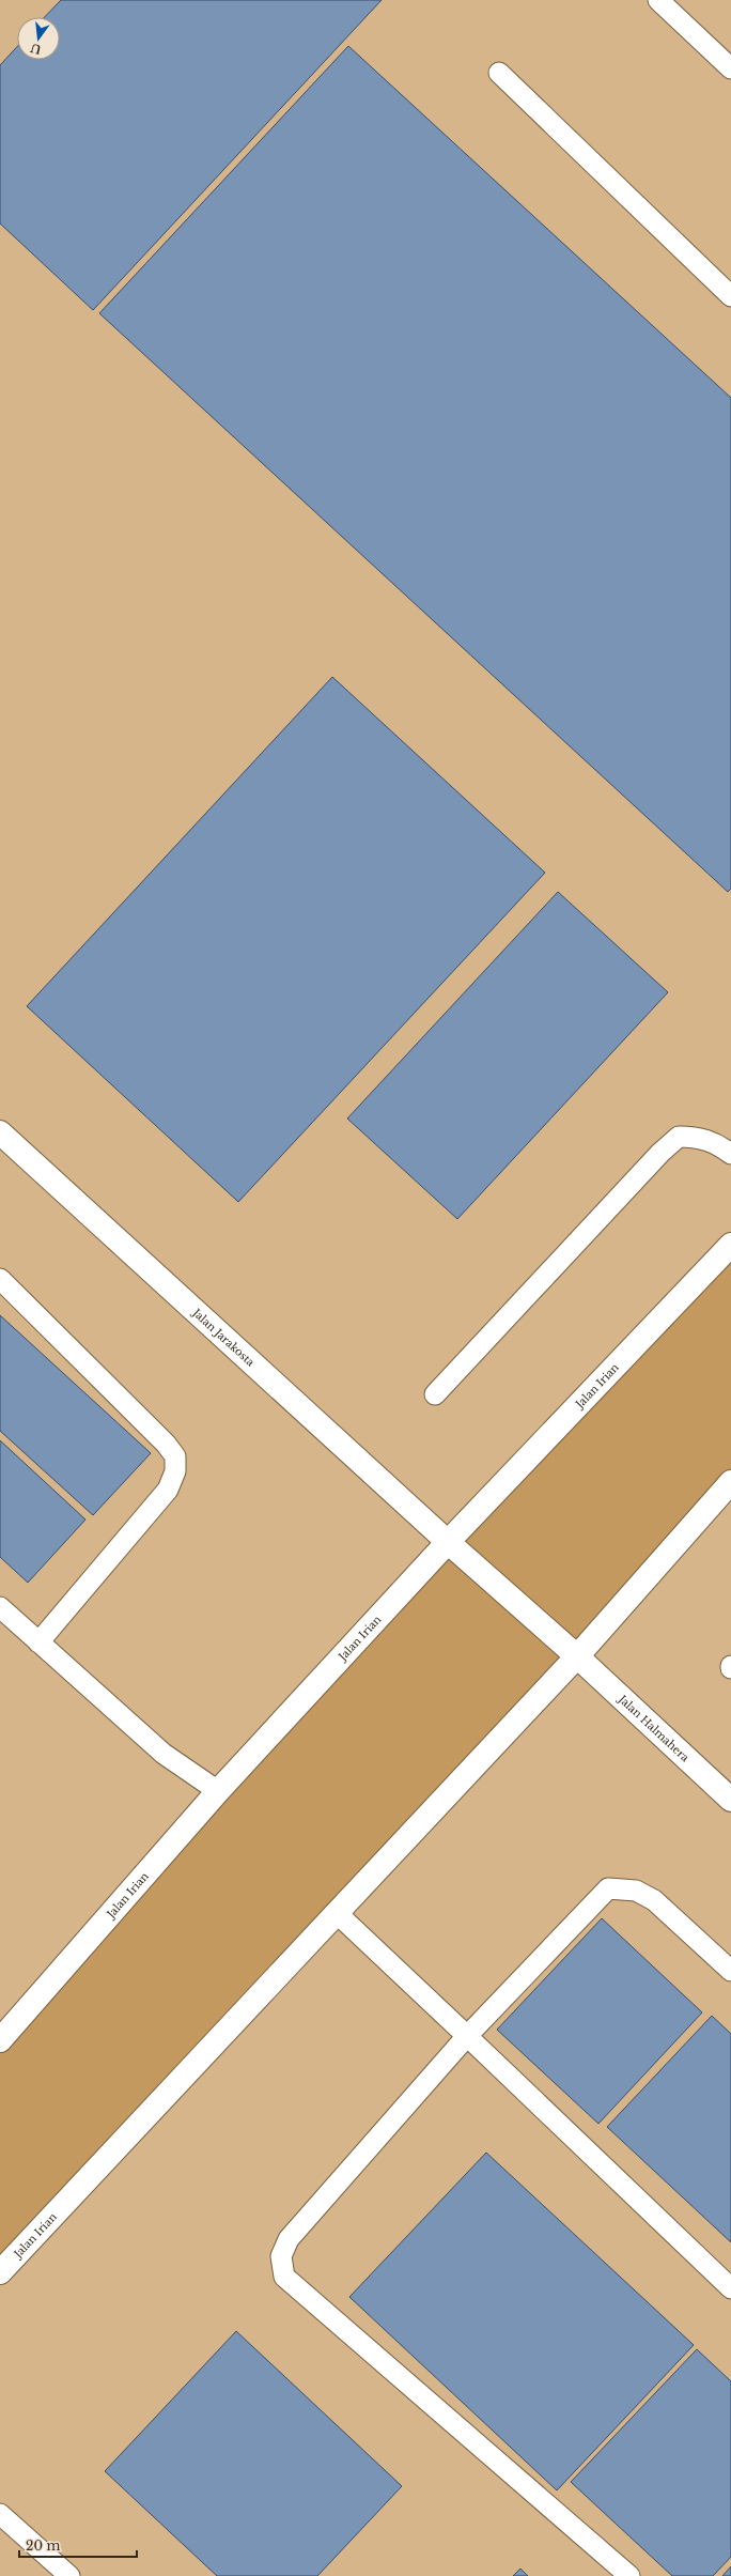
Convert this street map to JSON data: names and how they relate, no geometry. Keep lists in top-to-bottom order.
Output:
{
  "streets": {
    "street": ["Jalan Jarakosta", "Jalan Irian", "Jalan Halmahera"]
  },
  "crossings": [
    ["Jalan Jarakosta", "Jalan Irian"],
    ["Jalan Jarakosta", "Jalan Halmahera"],
    ["Jalan Irian", "Jalan Halmahera"]
  ],
  "scale_bar": "20 m",
  "north": "bottom"
}
